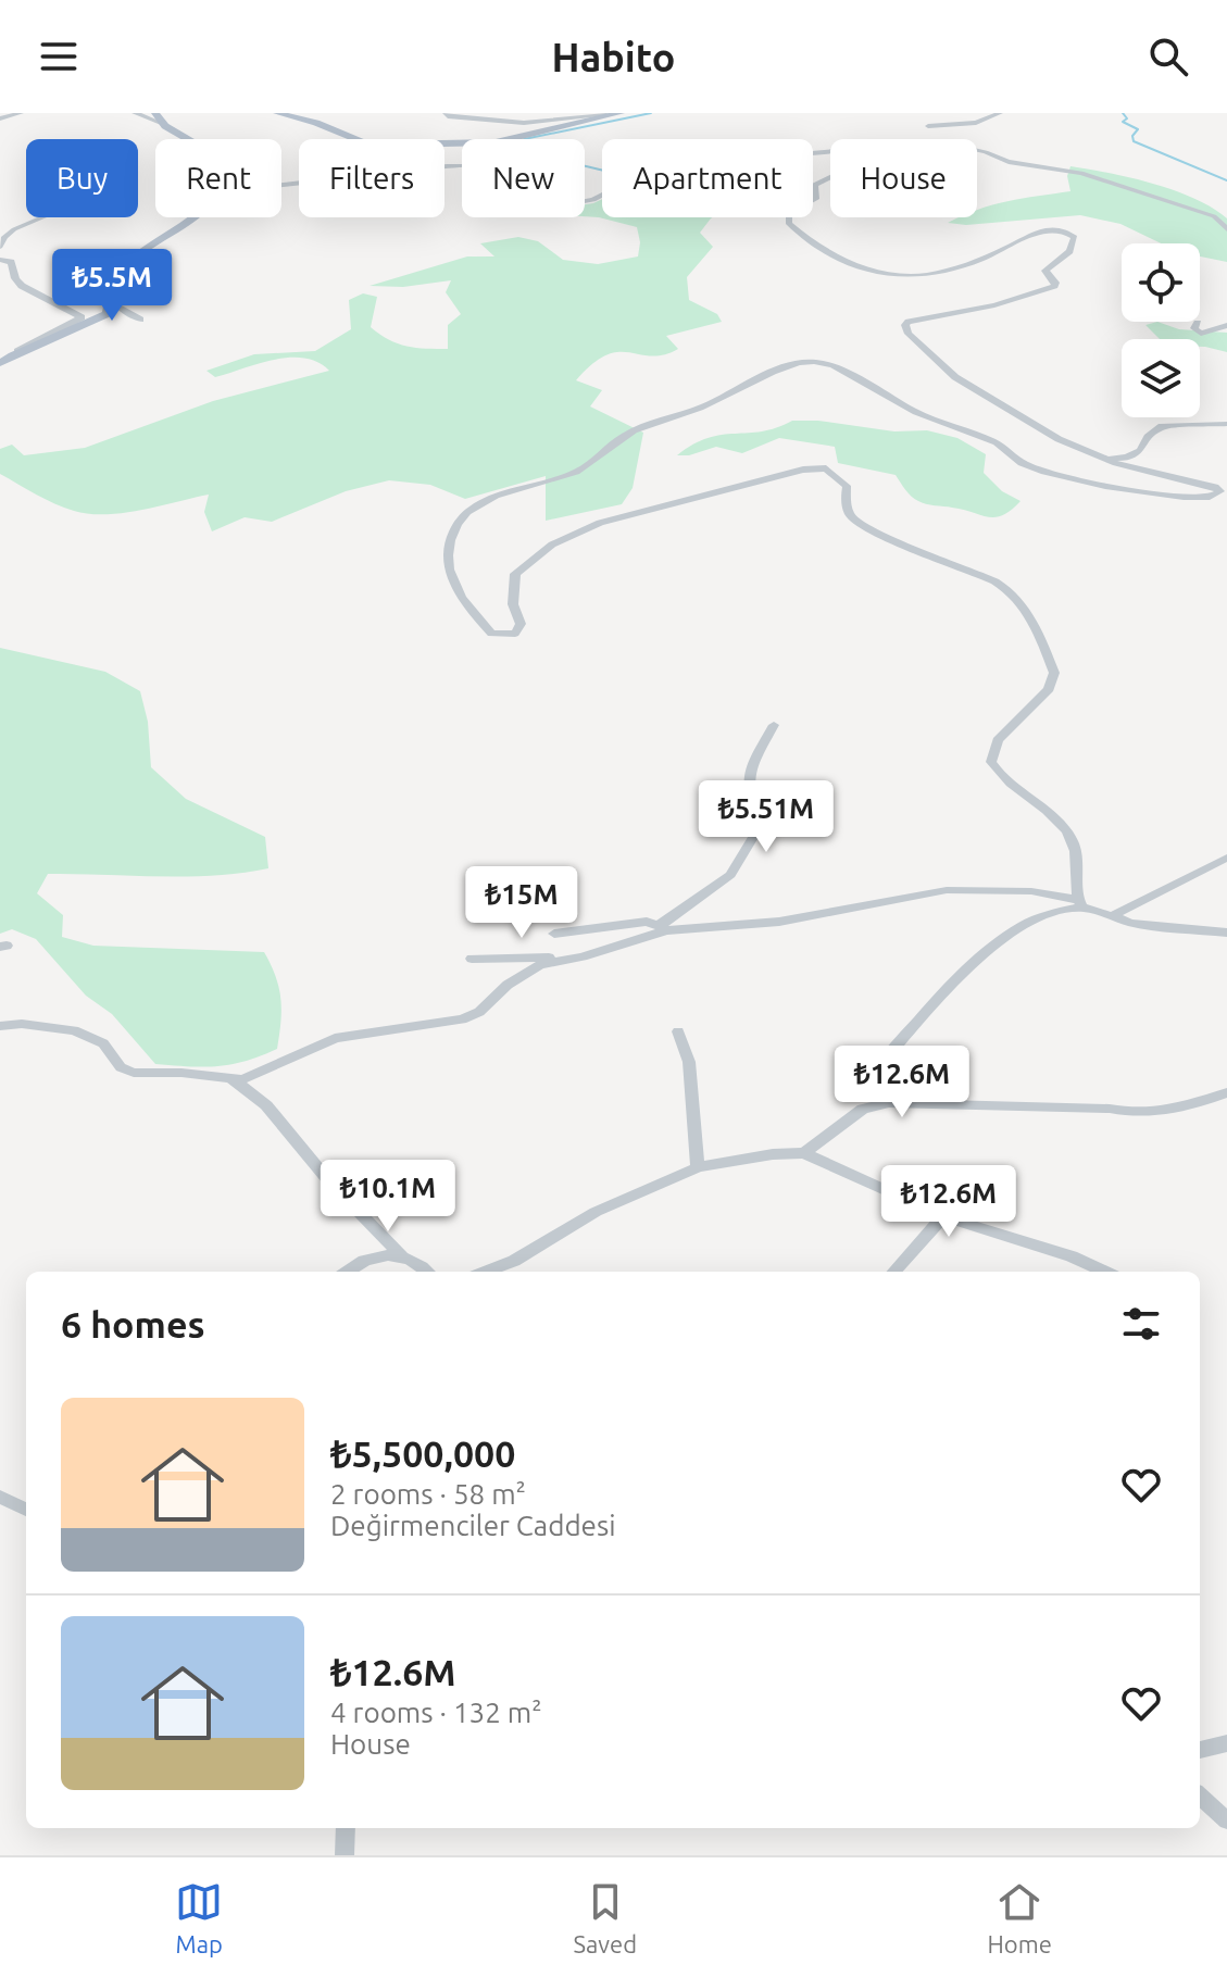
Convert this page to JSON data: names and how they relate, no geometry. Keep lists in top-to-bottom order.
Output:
{
  "page": {
    "header": "Habito",
    "chip": [
      "Buy",
      "Rent",
      "Filters",
      "New",
      "Apartment",
      "House"
    ],
    "price": [
      "₺5.5M",
      "₺5.51M",
      "₺15M",
      "₺12.6M",
      "₺10.1M",
      "₺12.6M"
    ],
    "heading": "6 homes",
    "list": [
      {
        "name": "₺5,500,000",
        "note": "2 rooms · 58 m² · Değirmenciler Caddesi"
      },
      {
        "name": "₺12.6M",
        "note": "4 rooms · 132 m² · House"
      }
    ],
    "tabs": ["Map", "Saved", "Home"]
  }
}
